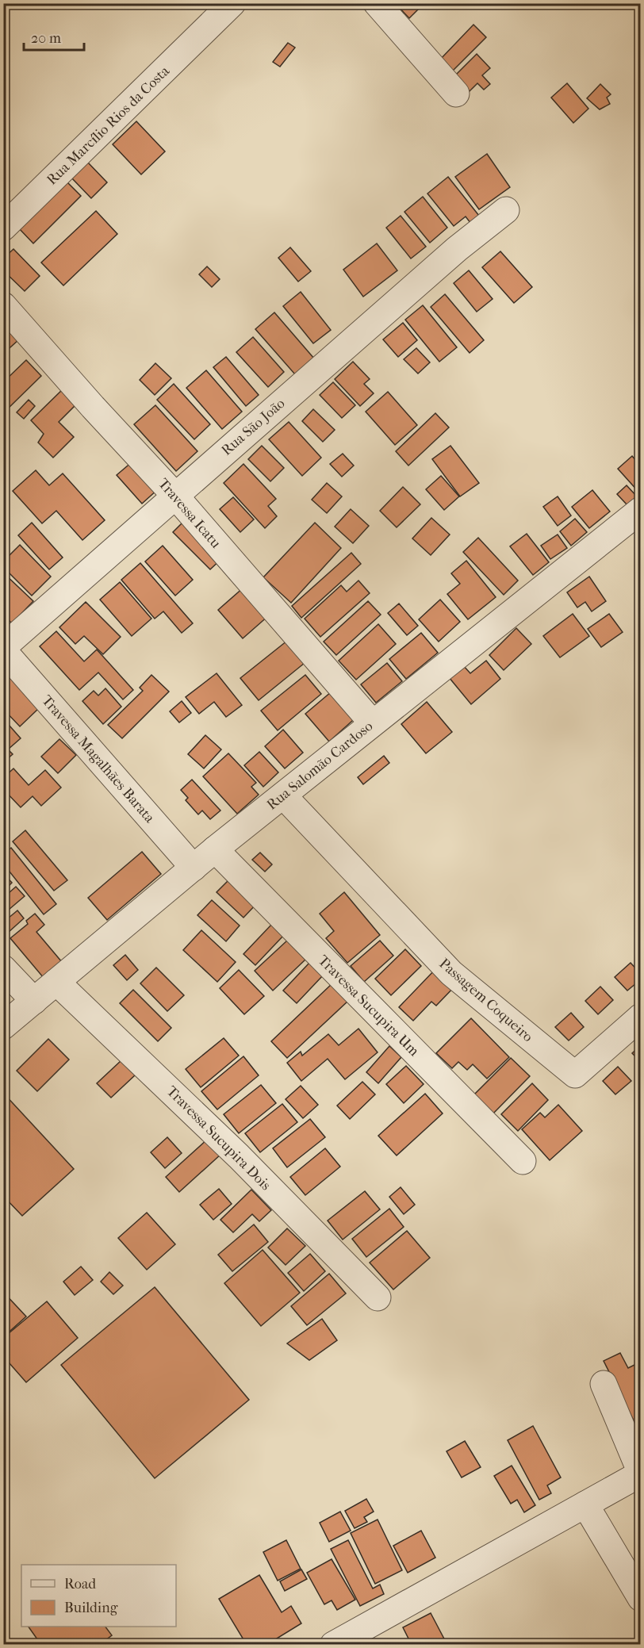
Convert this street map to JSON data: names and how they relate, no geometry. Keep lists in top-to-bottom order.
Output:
{
  "streets": {
    "street": [
      "Rua Marcílio Rios da Costa",
      "Rua São João",
      "Travessa Icatu",
      "Travessa Magalhães Barata",
      "Rua Salomão Cardoso",
      "Passagem Coqueiro",
      "Travessa Sucupira Um",
      "Travessa Sucupira Dois"
    ]
  },
  "crossings": [
    ["Rua São João", "Travessa Icatu"],
    ["Rua São João", "Travessa Magalhães Barata"],
    ["Travessa Icatu", "Rua Salomão Cardoso"],
    ["Travessa Magalhães Barata", "Rua Salomão Cardoso"],
    ["Rua Salomão Cardoso", "Passagem Coqueiro"],
    ["Rua Salomão Cardoso", "Travessa Sucupira Um"],
    ["Rua Salomão Cardoso", "Travessa Sucupira Dois"]
  ],
  "legend": ["Road", "Building"],
  "scale_bar": "20 m"
}
